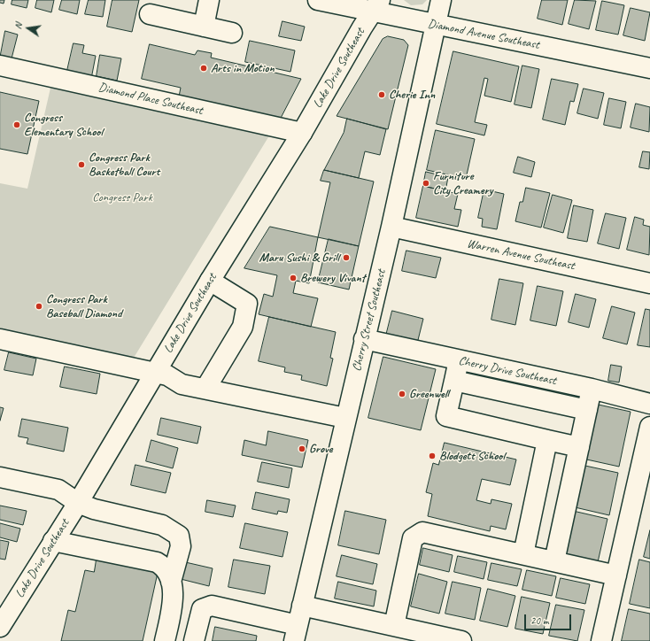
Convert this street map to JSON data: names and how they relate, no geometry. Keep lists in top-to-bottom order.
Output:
{
  "streets": {
    "street": [
      "Diamond Avenue Southeast",
      "Lake Drive Southeast",
      "Diamond Place Southeast",
      "Warren Avenue Southeast",
      "Cherry Street Southeast",
      "Cherry Drive Southeast"
    ]
  },
  "crossings": [
    ["Diamond Avenue Southeast", "Lake Drive Southeast"],
    ["Diamond Avenue Southeast", "Cherry Street Southeast"],
    ["Lake Drive Southeast", "Diamond Place Southeast"],
    ["Warren Avenue Southeast", "Cherry Street Southeast"],
    ["Cherry Street Southeast", "Cherry Drive Southeast"]
  ],
  "parks": ["Congress Park"],
  "places": [
    "Arts in Motion",
    "Cherie Inn",
    "Congress Elementary School",
    "Congress Park Basketball Court",
    "Furniture City Creamery",
    "Maru Sushi & Grill",
    "Brewery Vivant",
    "Congress Park Baseball Diamond",
    "Greenwell",
    "Grove",
    "Blodgett School"
  ],
  "scale_bar": "20 m",
  "north": "left"
}
